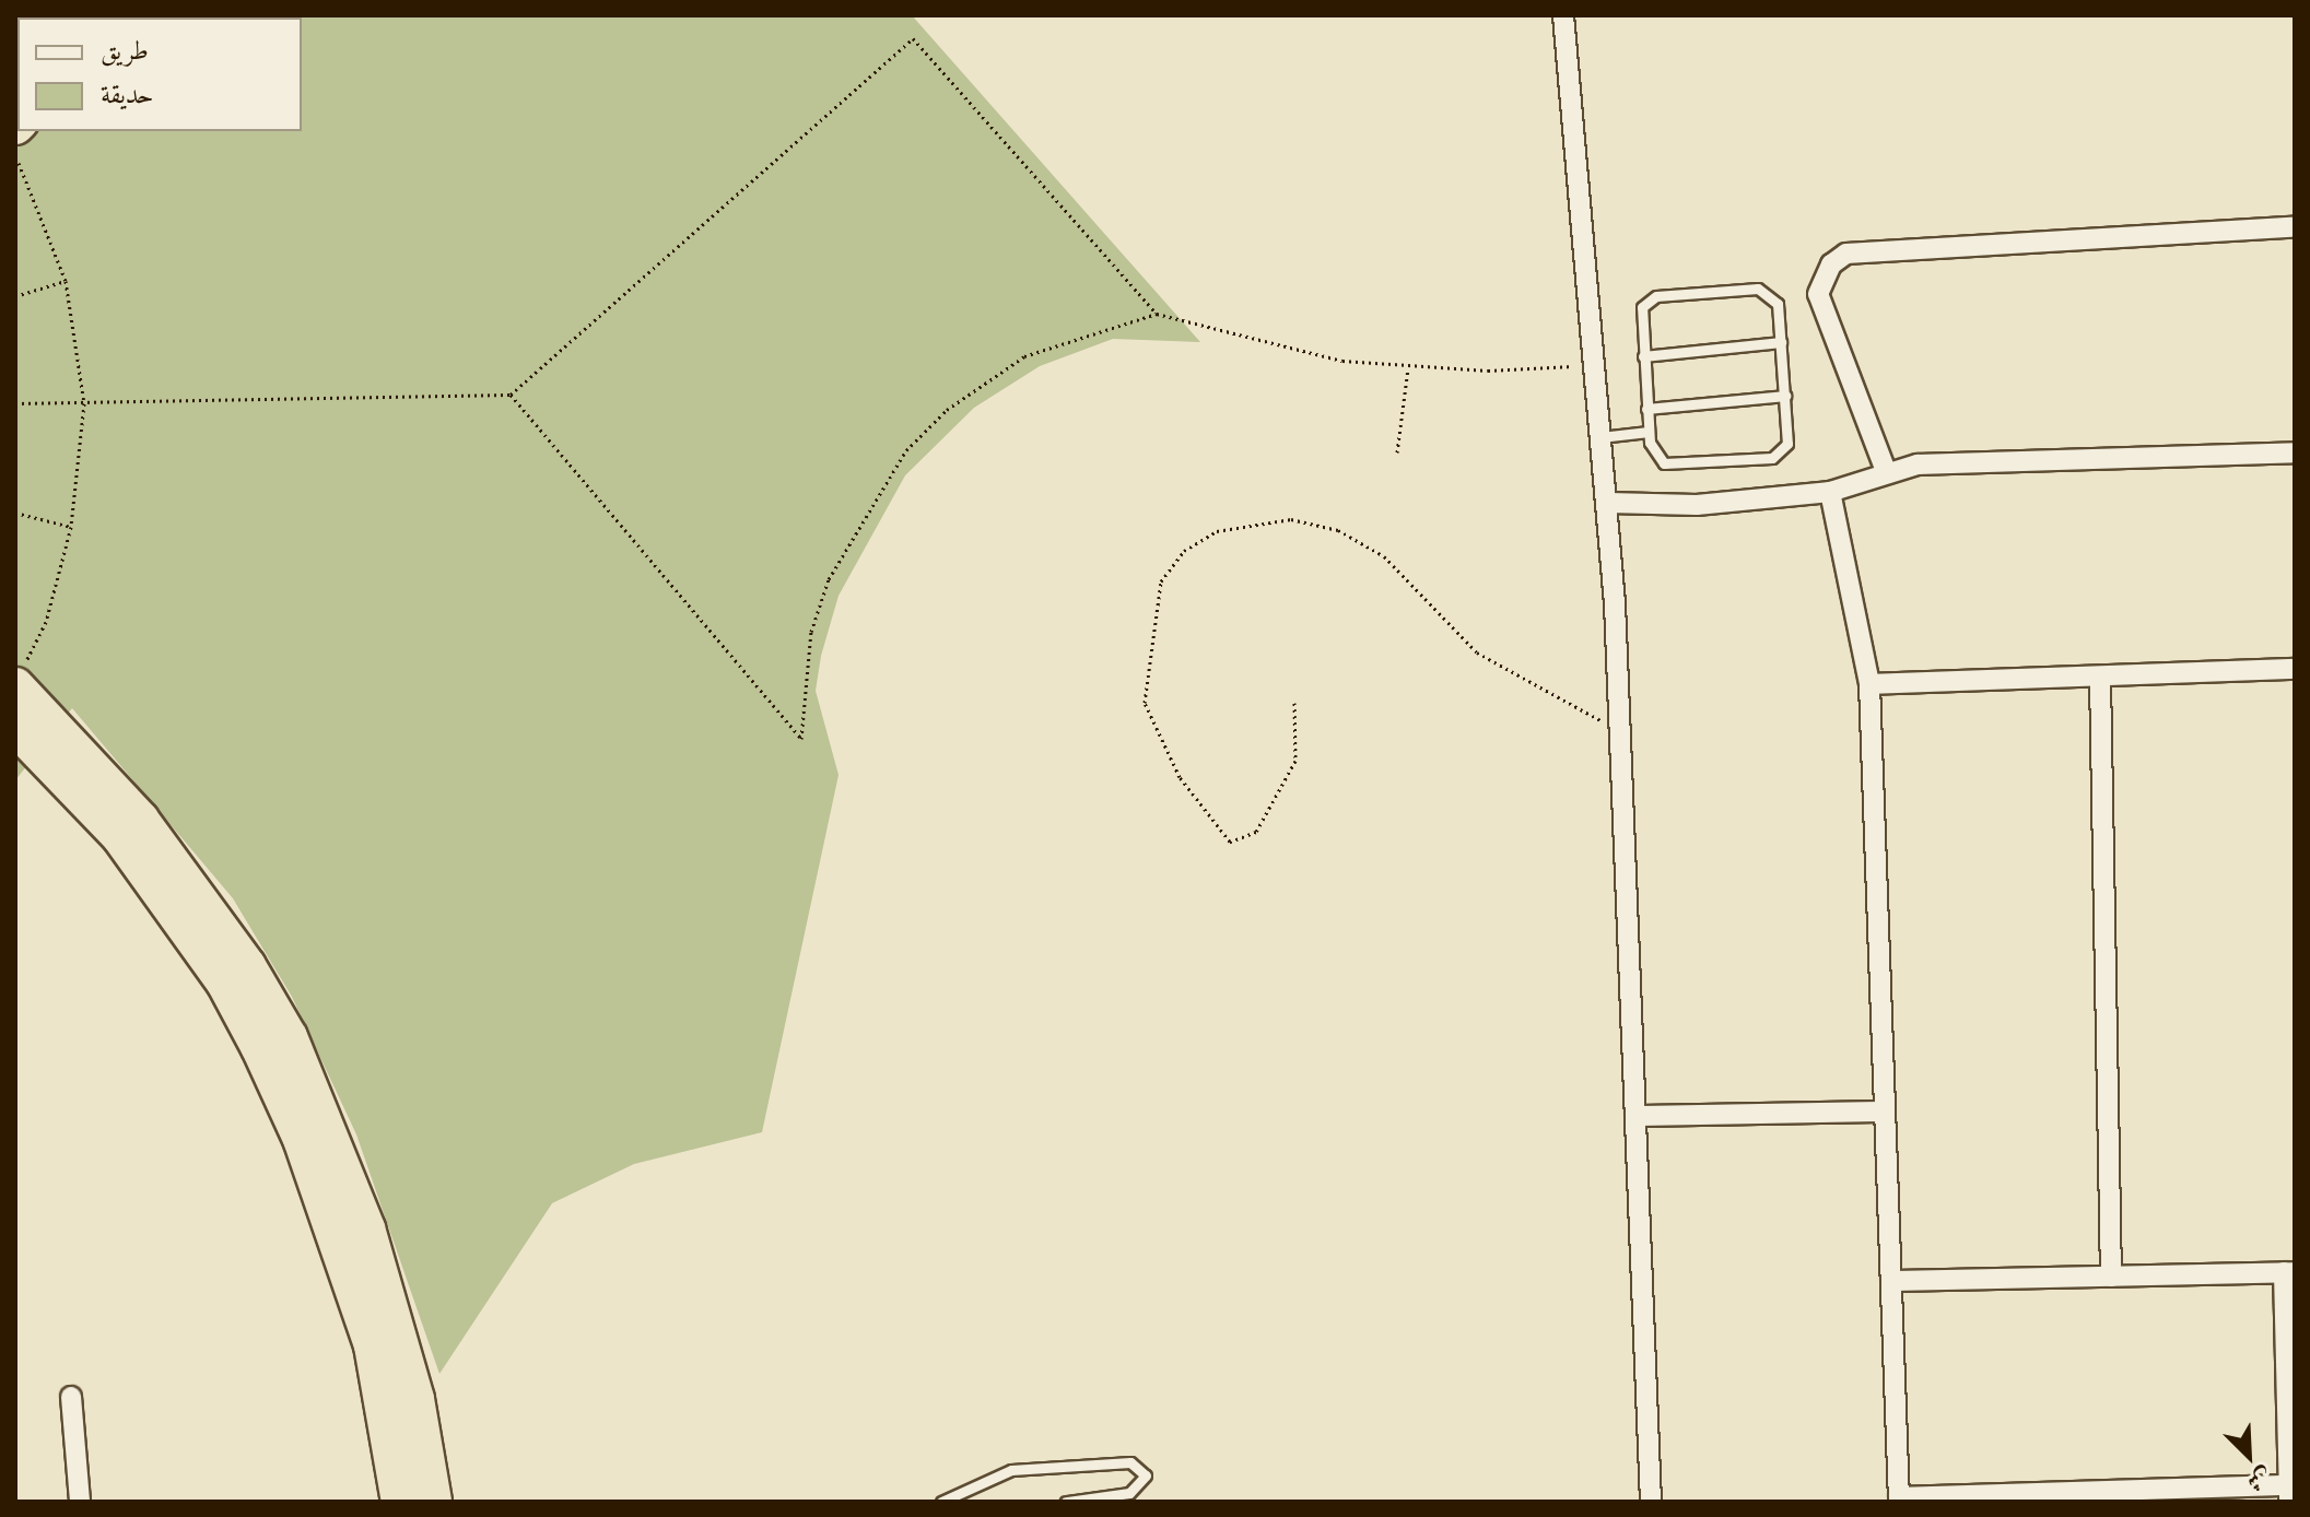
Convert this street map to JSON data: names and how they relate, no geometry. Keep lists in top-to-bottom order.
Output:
{
  "legend": ["طريق", "حديقة"],
  "north": "bottom right"
}
